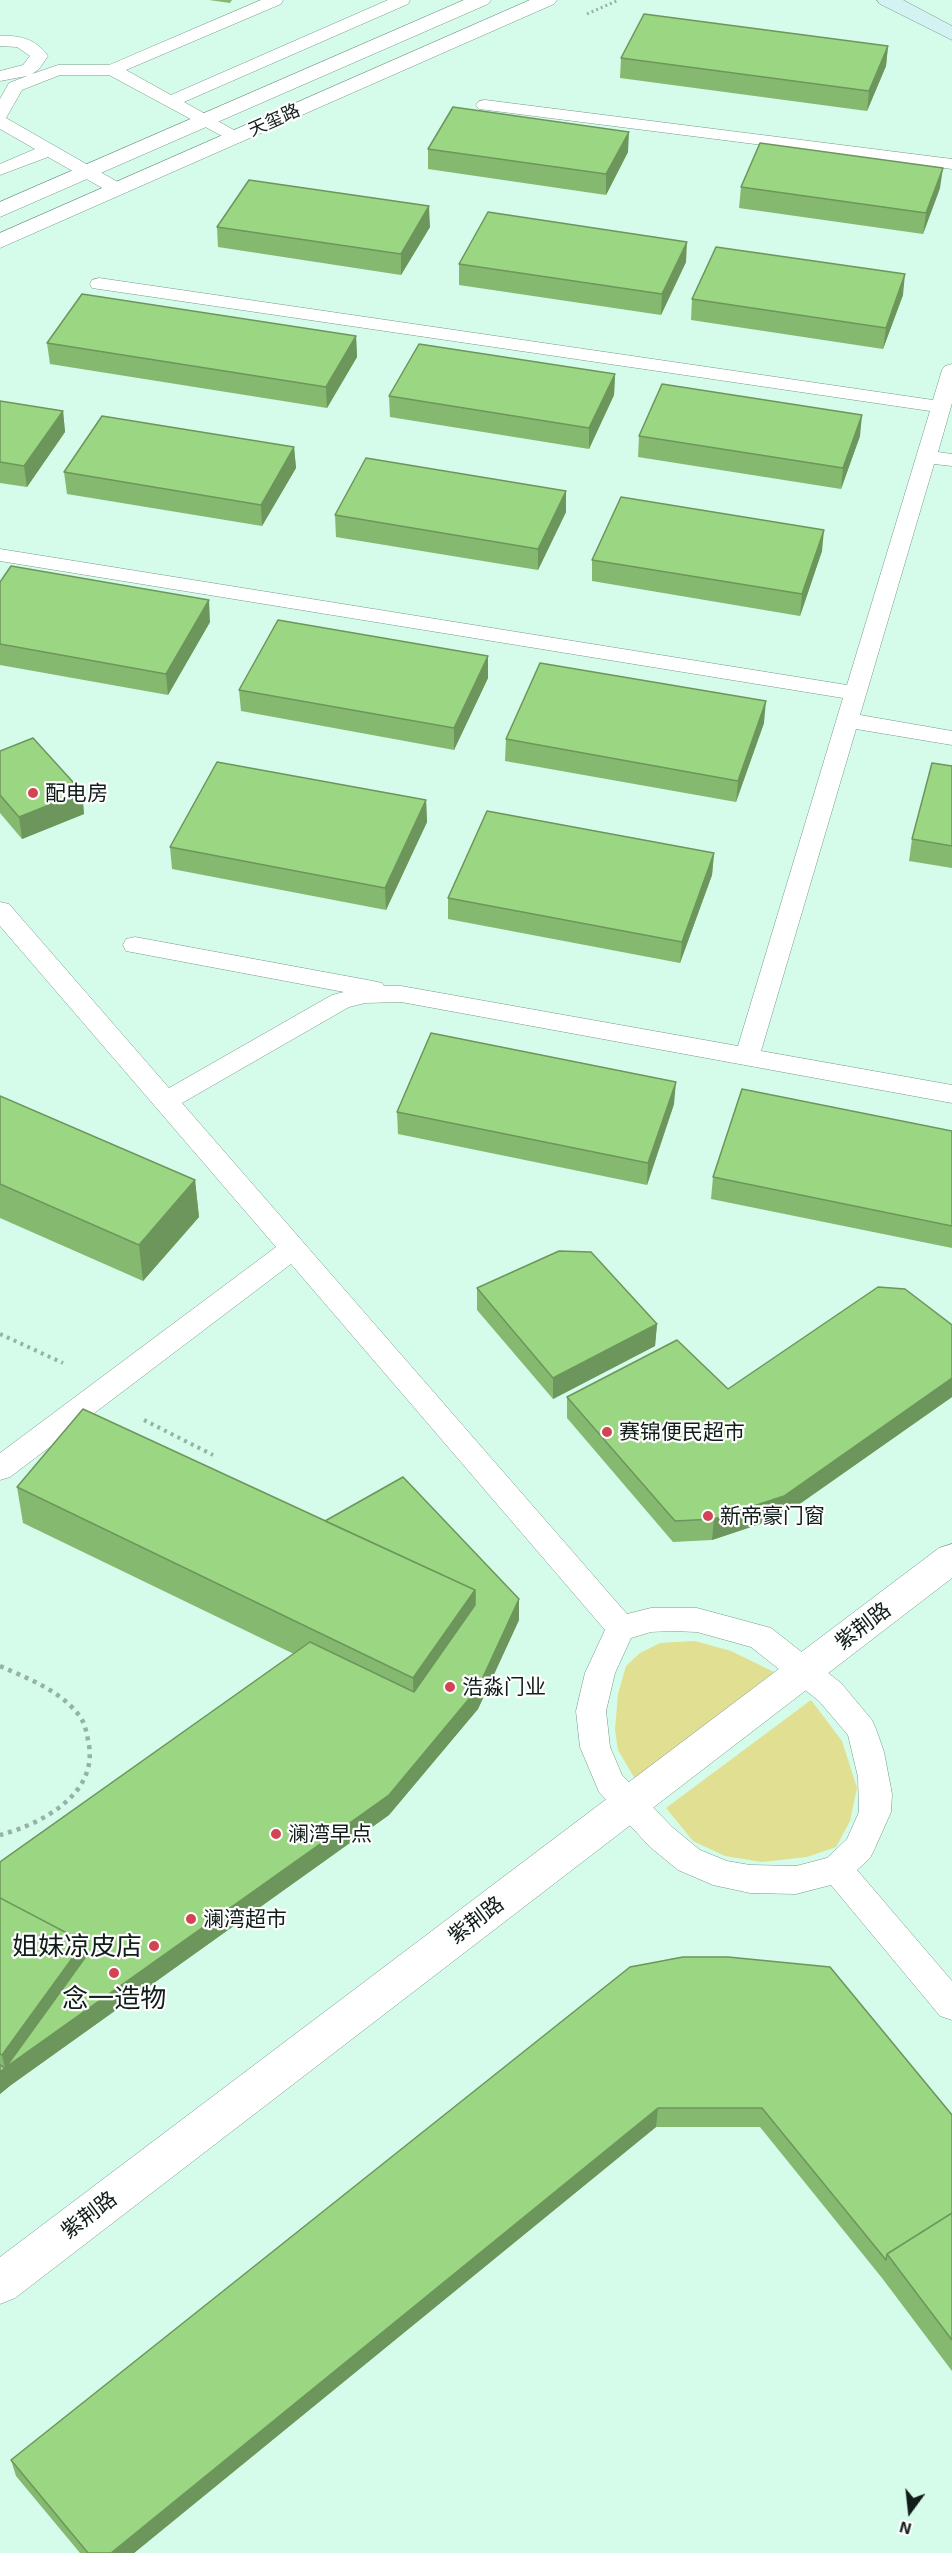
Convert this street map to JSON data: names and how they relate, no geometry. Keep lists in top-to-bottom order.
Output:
{
  "streets": {
    "street": ["天玺路", "紫荆路"]
  },
  "places": [
    "配电房",
    "赛锦便民超市",
    "新帝豪门窗",
    "浩淼门业",
    "澜湾早点",
    "澜湾超市",
    "姐妹凉皮店",
    "念一造物"
  ],
  "north": "bottom"
}
